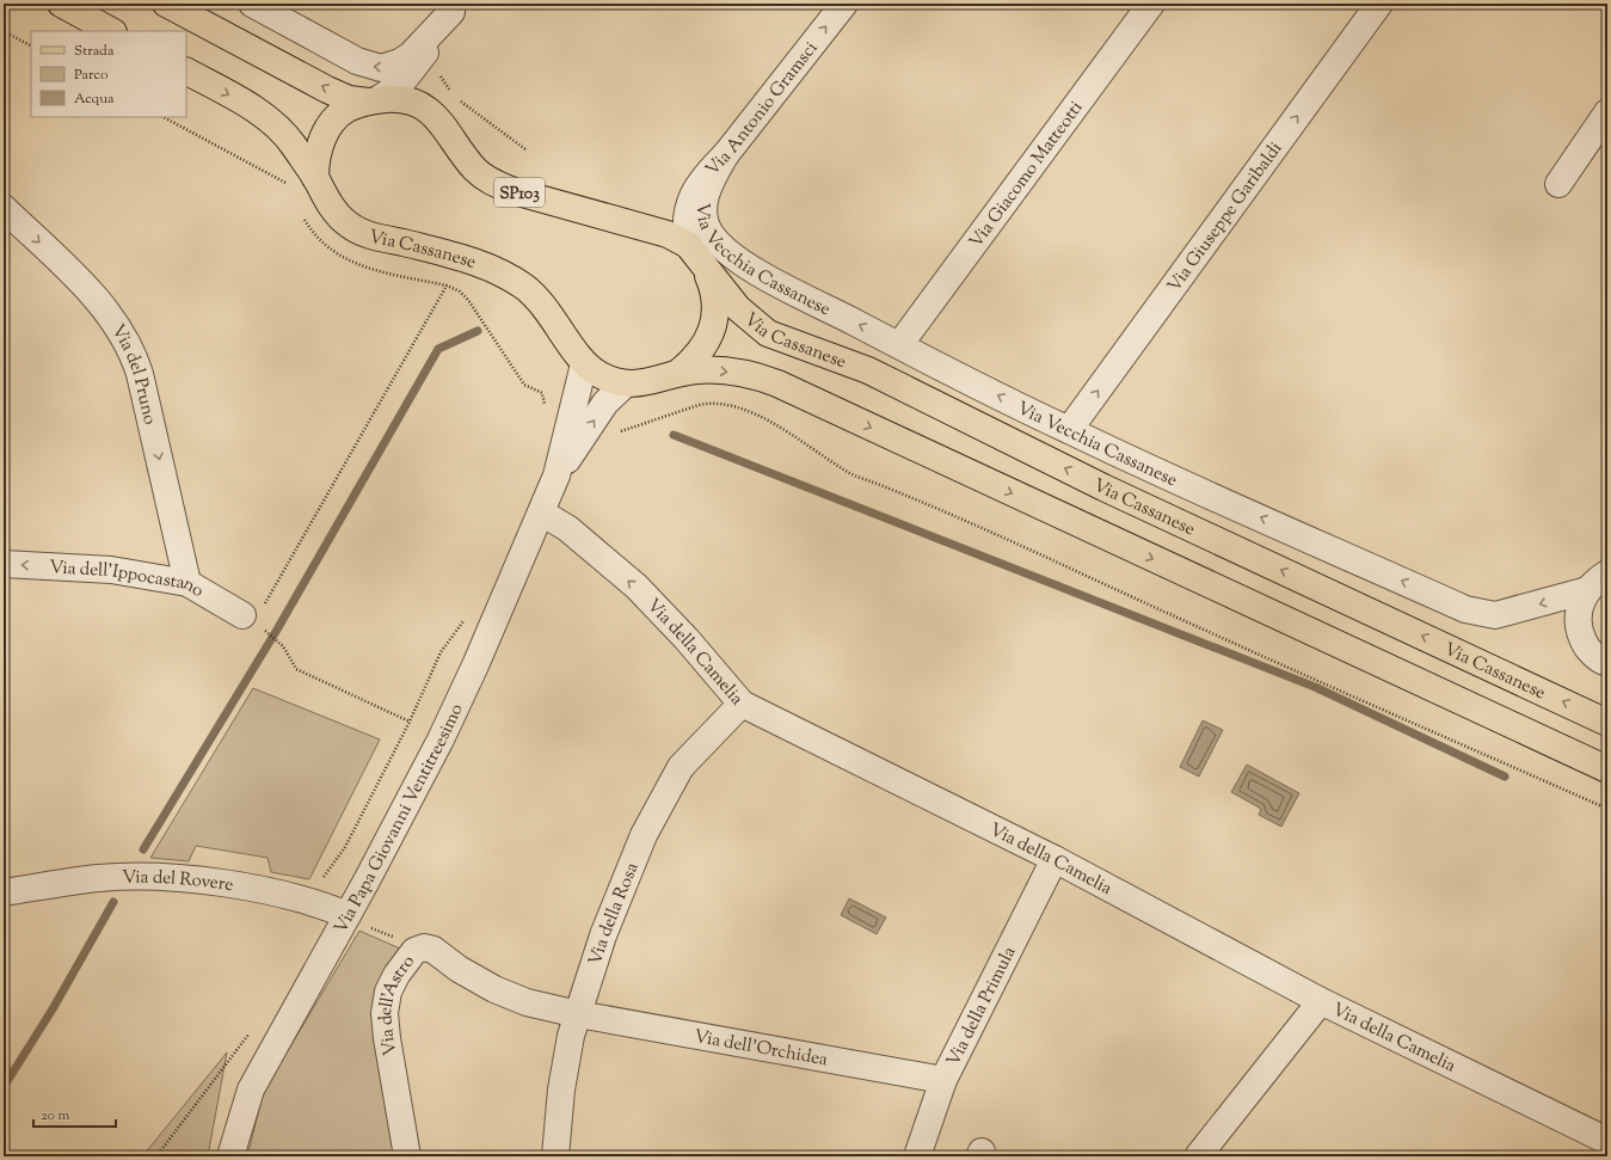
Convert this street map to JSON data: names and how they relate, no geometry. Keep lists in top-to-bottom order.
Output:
{
  "streets": {
    "main road": ["SP103", "Via Cassanese"],
    "street": [
      "Via Antonio Gramsci",
      "Via Giacomo Matteotti",
      "Via Giuseppe Garibaldi",
      "Via Vecchia Cassanese",
      "Via del Pruno",
      "Via dell'Ippocastano",
      "Via della Camelia",
      "Via Papa Giovanni Ventitreesimo",
      "Via del Rovere",
      "Via della Rosa",
      "Via della Primula",
      "Via dell'Astro",
      "Via dell'Orchidea"
    ]
  },
  "crossings": [
    ["Via Antonio Gramsci", "Via Cassanese"],
    ["Via Antonio Gramsci", "Via Vecchia Cassanese"],
    ["Via Giacomo Matteotti", "Via Vecchia Cassanese"],
    ["Via Giuseppe Garibaldi", "Via Vecchia Cassanese"],
    ["Via Cassanese", "Via Papa Giovanni Ventitreesimo"],
    ["Via del Pruno", "Via dell'Ippocastano"],
    ["Via della Camelia", "Via Papa Giovanni Ventitreesimo"],
    ["Via della Camelia", "Via della Rosa"],
    ["Via della Camelia", "Via della Primula"],
    ["Via Papa Giovanni Ventitreesimo", "Via del Rovere"],
    ["Via della Rosa", "Via dell'Astro"],
    ["Via della Rosa", "Via dell'Orchidea"],
    ["Via della Primula", "Via dell'Orchidea"],
    ["Via dell'Astro", "Via dell'Orchidea"]
  ],
  "one_way": [
    "Via Antonio Gramsci",
    "Via Giuseppe Garibaldi",
    "Via Vecchia Cassanese",
    "Via del Pruno",
    "Via dell'Ippocastano"
  ],
  "legend": ["Strada", "Parco", "Acqua"],
  "scale_bar": "20 m"
}
